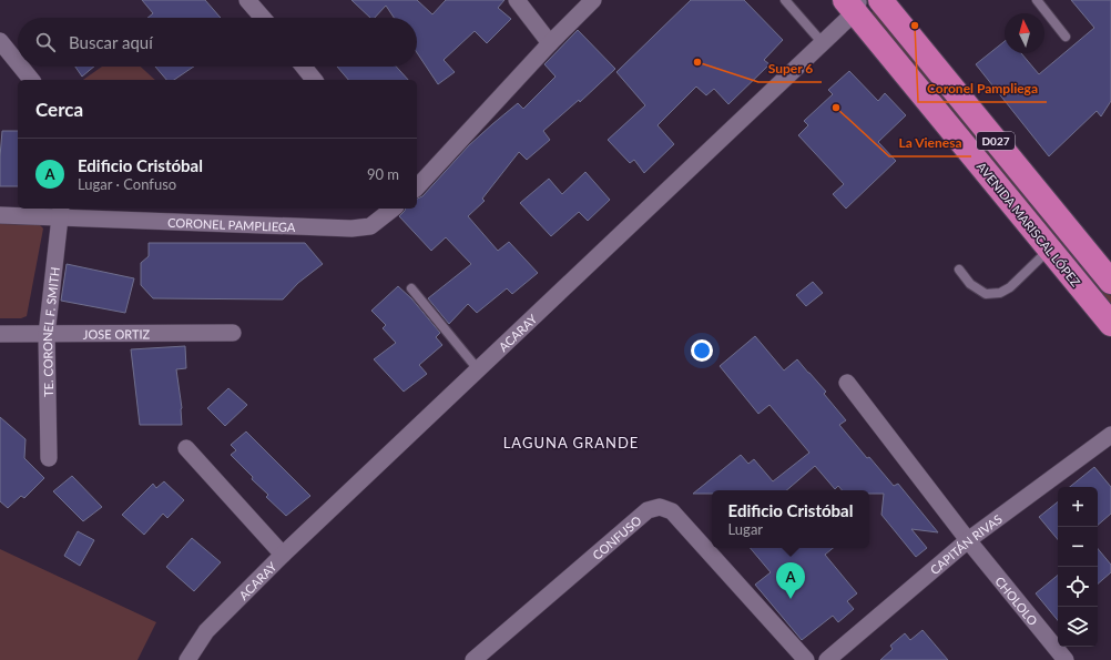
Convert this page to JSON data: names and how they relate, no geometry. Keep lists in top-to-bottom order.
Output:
{
  "streets": {
    "highway": ["D027", "AVENIDA MARISCAL LÓPEZ"],
    "street": [
      "CORONEL PAMPLIEGA",
      "TE. CORONEL F. SMITH",
      "ACARAY",
      "JOSE ORTIZ",
      "CONFUSO",
      "CAPITÁN RIVAS",
      "CHOLOLO"
    ]
  },
  "crossings": [
    ["CORONEL PAMPLIEGA", "TE. CORONEL F. SMITH"],
    ["AVENIDA MARISCAL LÓPEZ", "ACARAY"],
    ["TE. CORONEL F. SMITH", "JOSE ORTIZ"],
    ["CAPITÁN RIVAS", "CHOLOLO"]
  ],
  "districts": ["LAGUNA GRANDE"],
  "places": ["Coronel Pampliega", "Super 6", "La Vienesa"],
  "north": "top",
  "page": {
    "search": "Buscar aquí",
    "heading": "Cerca",
    "list": [
      {
        "mark": "A",
        "name": "Edificio Cristóbal",
        "note": "Lugar · Confuso",
        "value": "90 m"
      }
    ],
    "map_buttons": ["+", "−"],
    "popup": ["Edificio Cristóbal", "Lugar"],
    "pins": "A"
  }
}
